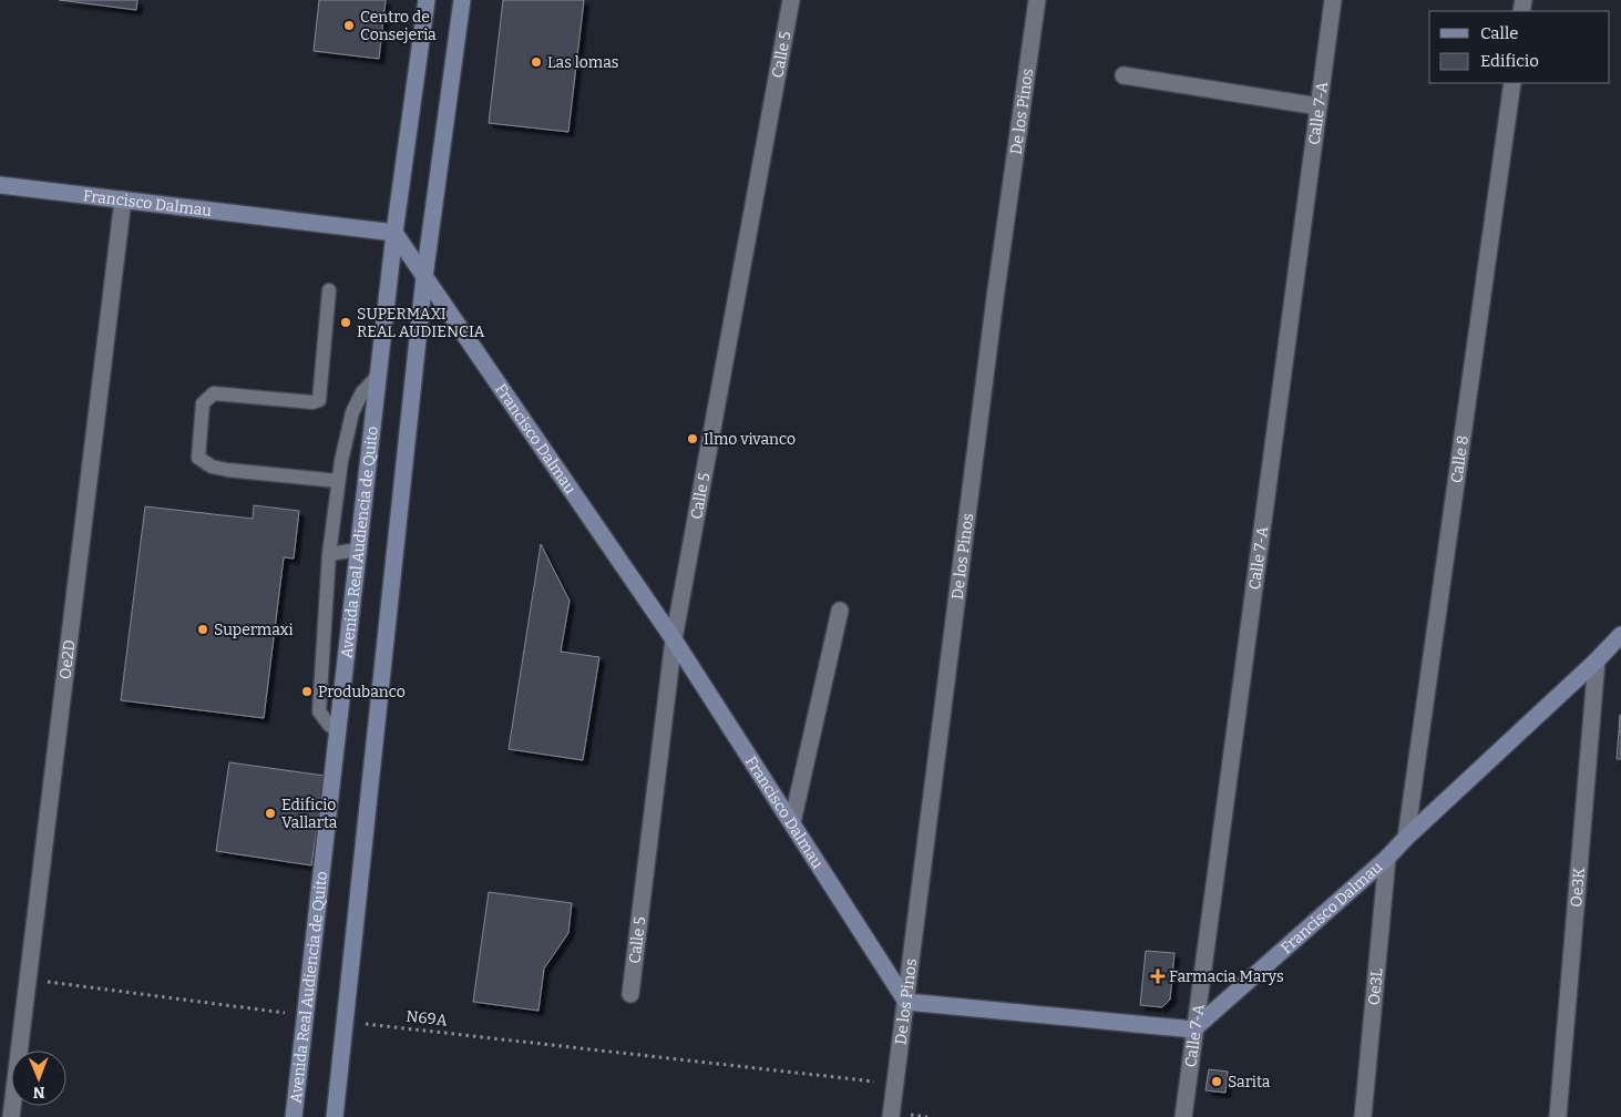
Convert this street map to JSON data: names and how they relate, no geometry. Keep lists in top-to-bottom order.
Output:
{
  "streets": {
    "main road": ["Francisco Dalmau", "Avenida Real Audiencia de Quito"],
    "street": [
      "Calle 5",
      "De los Pinos",
      "Calle 7-A",
      "Calle 8",
      "Oe2D",
      "Oe3K",
      "Oe3L"
    ],
    "path": ["N69A"]
  },
  "crossings": [
    ["Calle 5", "Francisco Dalmau"],
    ["De los Pinos", "Francisco Dalmau"],
    ["Calle 7-A", "Francisco Dalmau"],
    ["Francisco Dalmau", "Calle 8"],
    ["Francisco Dalmau", "Avenida Real Audiencia de Quito"],
    ["Francisco Dalmau", "Oe2D"],
    ["Francisco Dalmau", "Oe3K"],
    ["Francisco Dalmau", "Oe3L"]
  ],
  "places": {
    "other": [
      "Centro de Consejeria",
      "Las lomas",
      "SUPERMAXI REAL AUDIENCIA",
      "Ilmo vivanco",
      "Supermaxi",
      "Produbanco",
      "Edificio Vallarta",
      "Sarita"
    ],
    "health": ["Farmacia Marys"]
  },
  "legend": ["Calle", "Edificio"],
  "north": "bottom"
}
